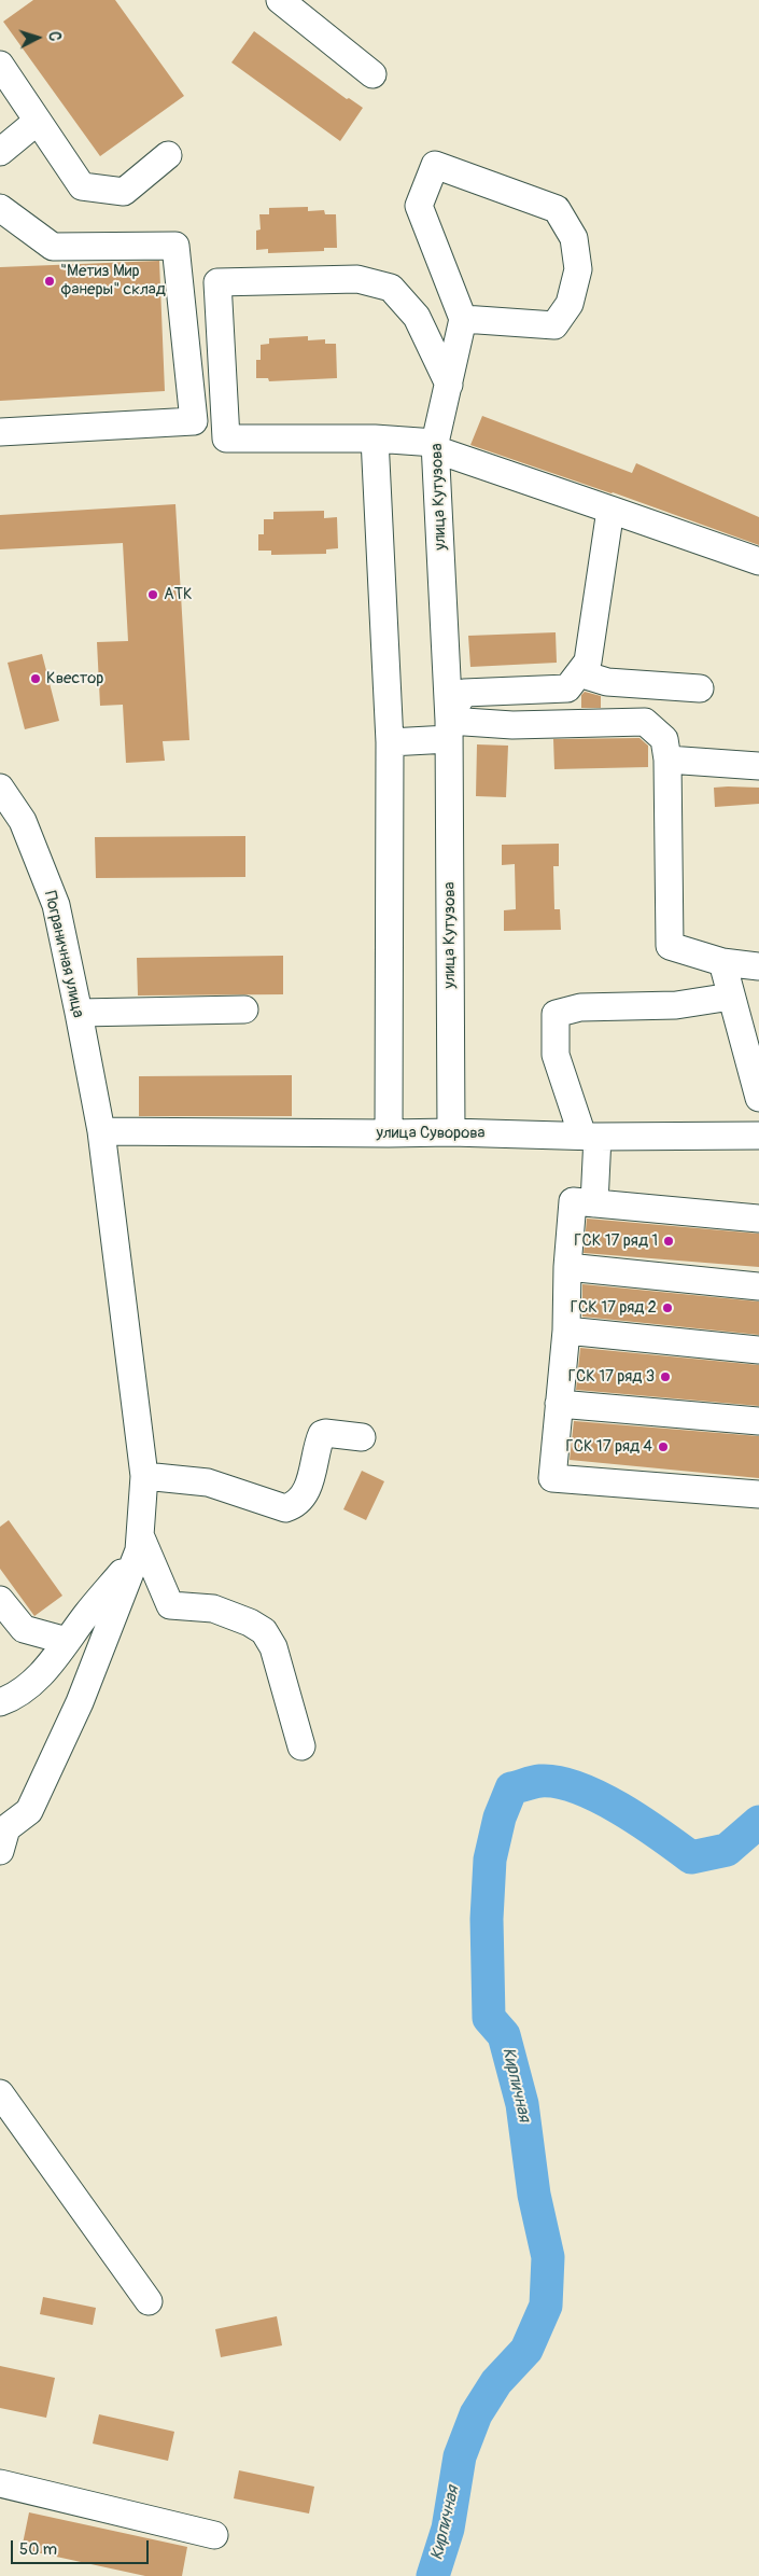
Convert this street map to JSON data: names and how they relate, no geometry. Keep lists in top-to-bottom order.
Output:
{
  "streets": {
    "street": ["улица Кутузова", "Пограничная улица", "улица Суворова"]
  },
  "crossings": [
    ["улица Кутузова", "улица Суворова"],
    ["Пограничная улица", "улица Суворова"]
  ],
  "water": ["Кирпичная"],
  "places": [
    "\"Метиз Мир фанеры\" склад",
    "АТК",
    "Квестор",
    "ГСК 17 ряд 1",
    "ГСК 17 ряд 2",
    "ГСК 17 ряд 3",
    "ГСК 17 ряд 4"
  ],
  "scale_bar": "50 m",
  "north": "right"
}
